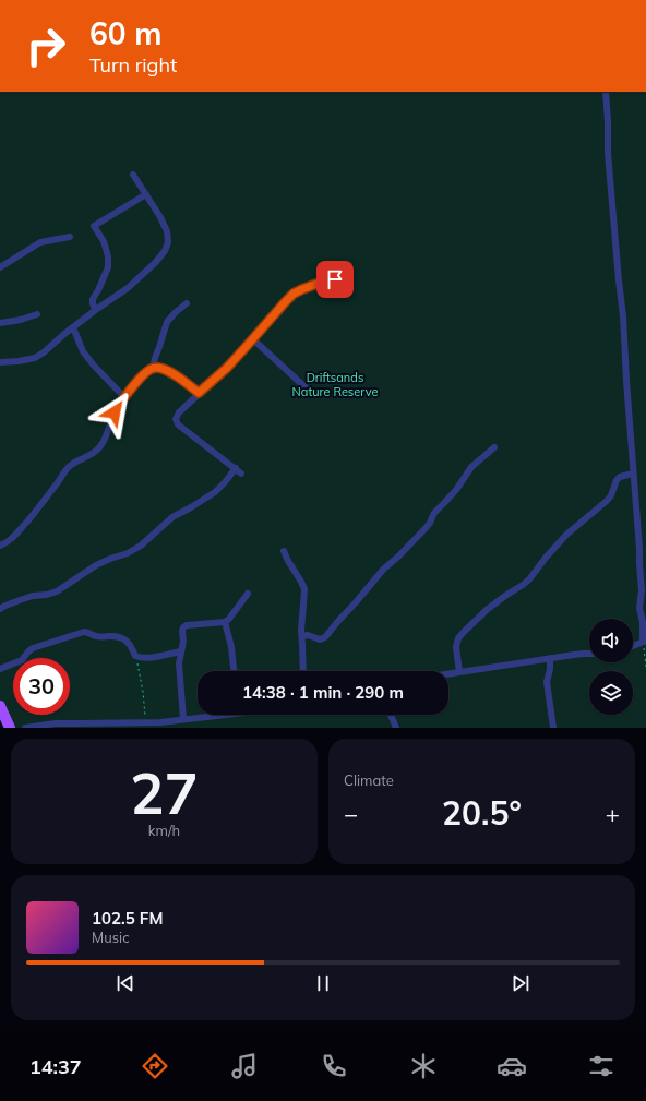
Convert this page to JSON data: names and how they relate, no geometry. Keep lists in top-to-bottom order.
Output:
{
  "parks": ["Driftsands Nature Reserve"],
  "page": {
    "turn": ["60 m", "Turn right"],
    "limit": "30",
    "trip": "14:38 · 1 min · 290 m",
    "tile": [
      ["27", "km/h"],
      "Climate"
    ],
    "heat": ["−", "20.5°", "+"],
    "song": ["102.5 FM", "Music"],
    "tabs": "14:37"
  }
}
